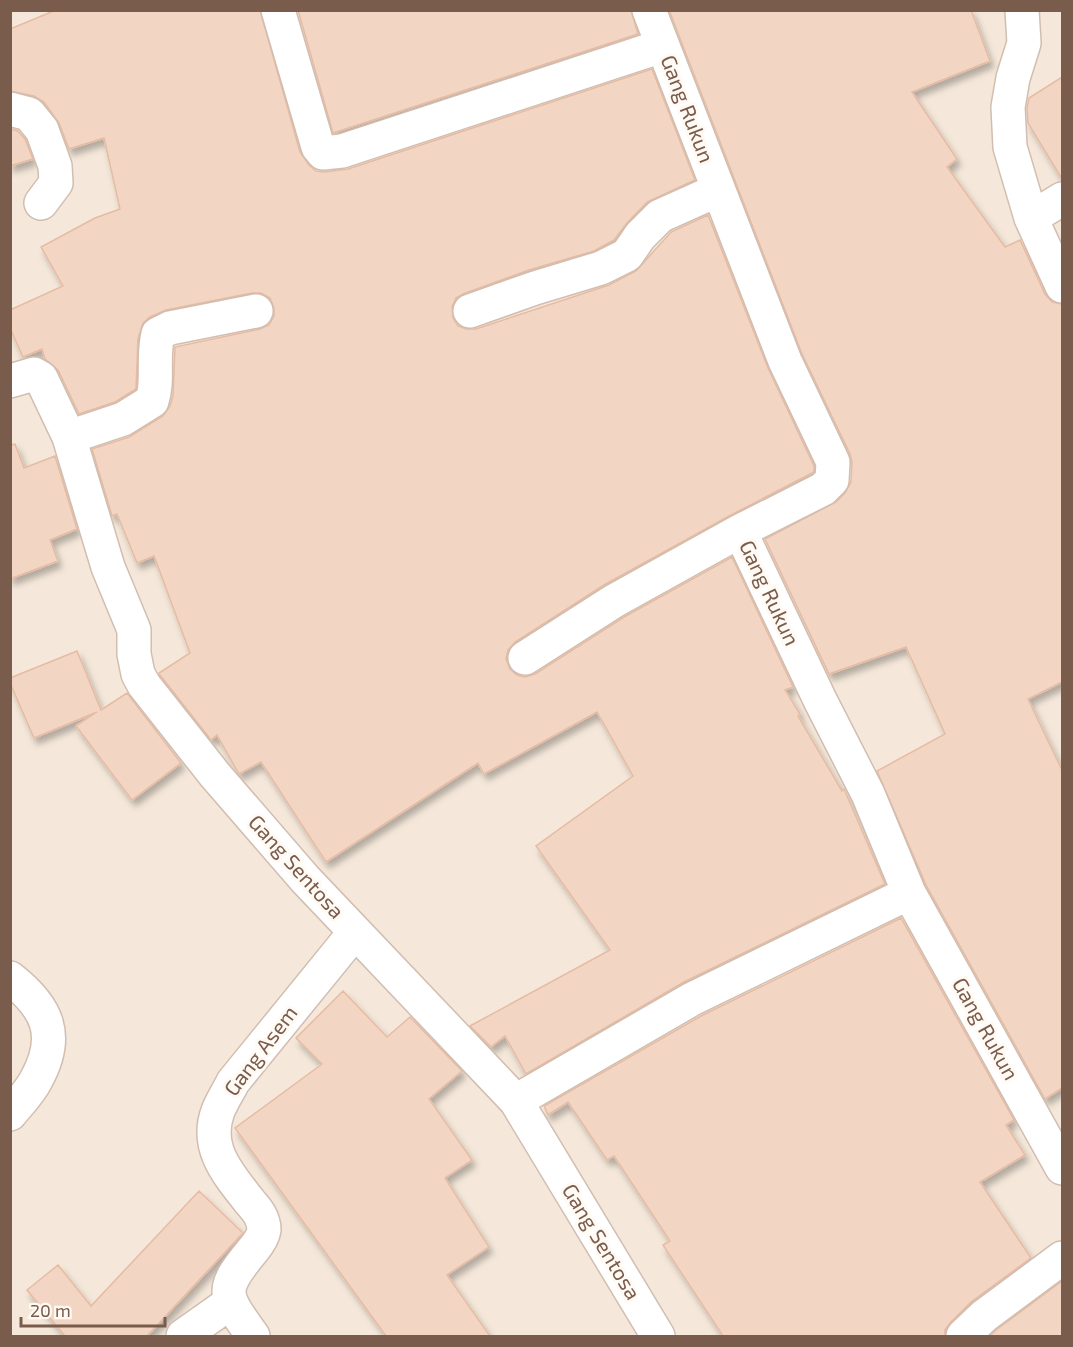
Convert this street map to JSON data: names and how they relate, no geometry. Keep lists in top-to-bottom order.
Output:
{
  "streets": {
    "street": ["Gang Rukun", "Gang Sentosa", "Gang Asem"]
  },
  "crossings": [
    ["Gang Sentosa", "Gang Asem"]
  ],
  "scale_bar": "20 m"
}
